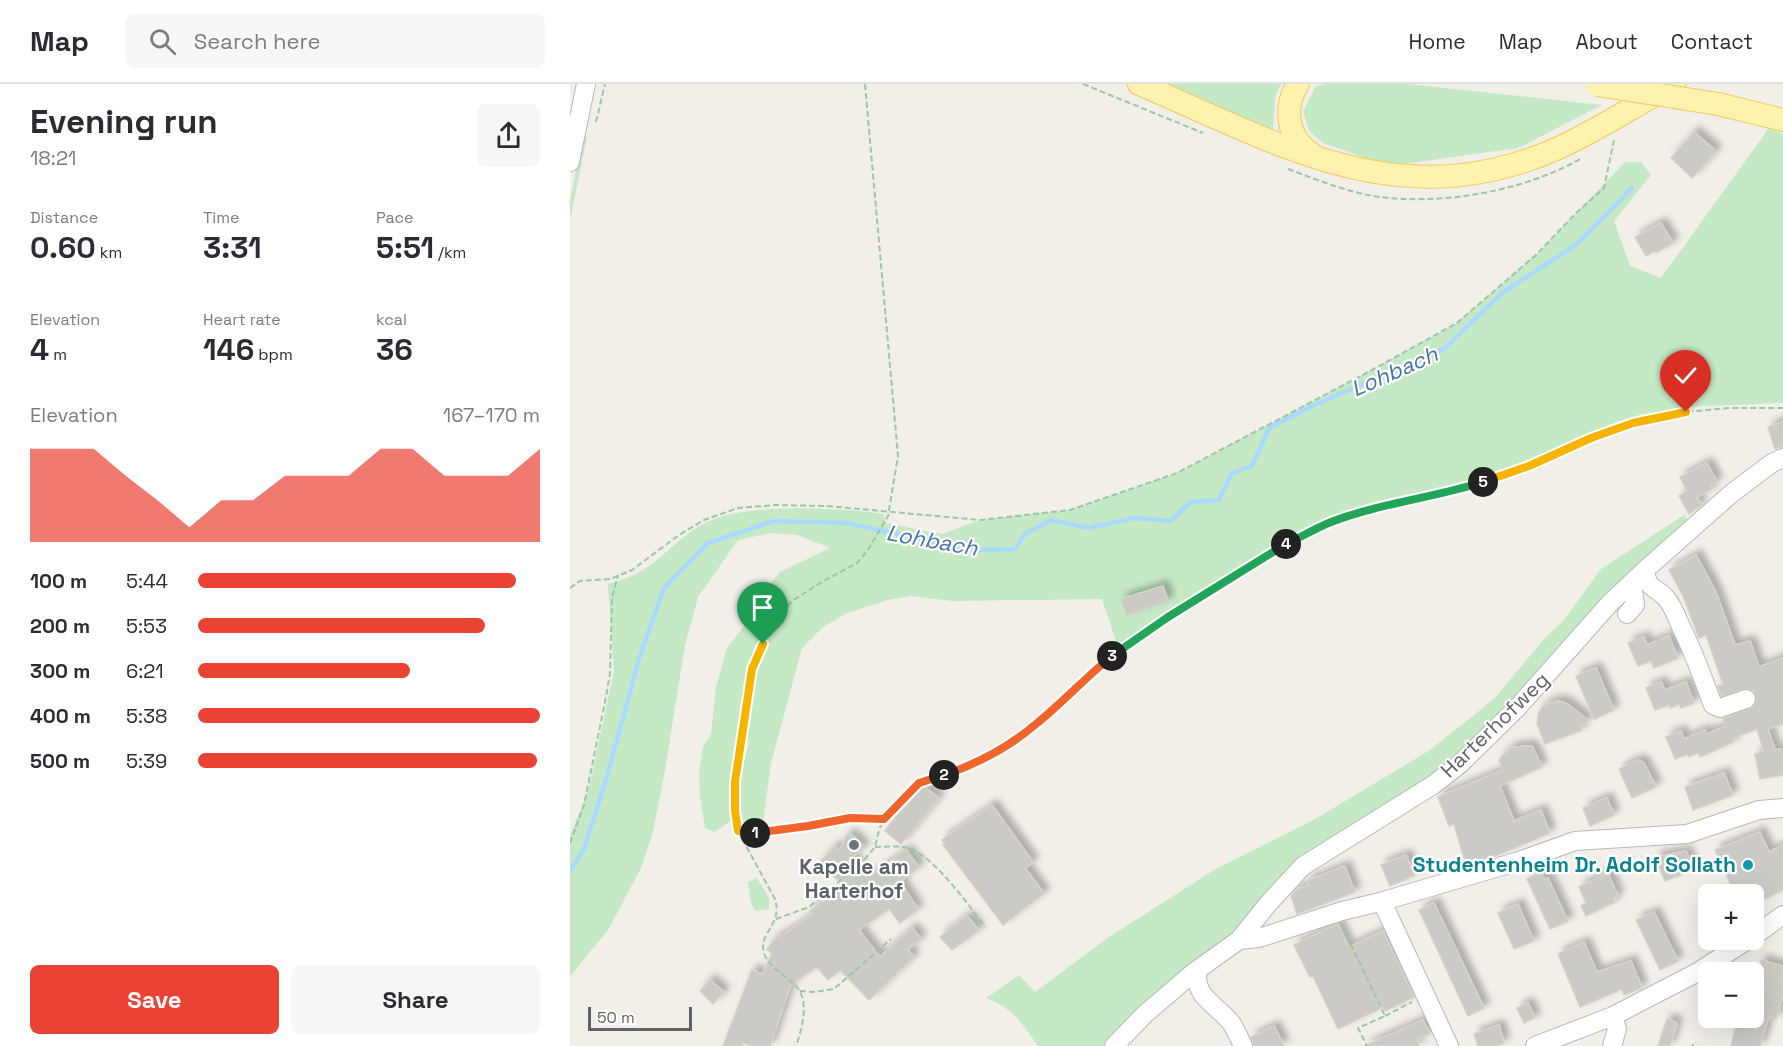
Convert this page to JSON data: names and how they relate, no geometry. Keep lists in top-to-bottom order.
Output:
{
  "streets": {
    "street": ["Harterhofweg"]
  },
  "water": ["Lohbach"],
  "places": ["Kapelle am Harterhof", "Studentenheim Dr. Adolf Sollath"],
  "scale_bar": "50 m",
  "page": {
    "header": "Map",
    "search": "Search here",
    "nav": [
      "Home",
      "Map",
      "About",
      "Contact"
    ],
    "heading": ["Evening run", "18:21"],
    "stats": [
      ["Distance", "0.60 km"],
      ["Time", "3:31"],
      ["Pace", "5:51 /km"],
      ["Elevation", "4 m"],
      ["Heart rate", "146 bpm"],
      ["kcal", "36"]
    ],
    "chart": ["Elevation", "167–170 m"],
    "pins": [
      "5",
      "4",
      "3",
      "2",
      "1"
    ],
    "list": [
      {
        "name": "100 m",
        "note": "5:44"
      },
      {
        "name": "200 m",
        "note": "5:53"
      },
      {
        "name": "300 m",
        "note": "6:21"
      },
      {
        "name": "400 m",
        "note": "5:38"
      },
      {
        "name": "500 m",
        "note": "5:39"
      }
    ],
    "map_buttons": ["+", "−"],
    "buttons": ["Save", "Share"],
    "scale": "50 m"
  }
}
